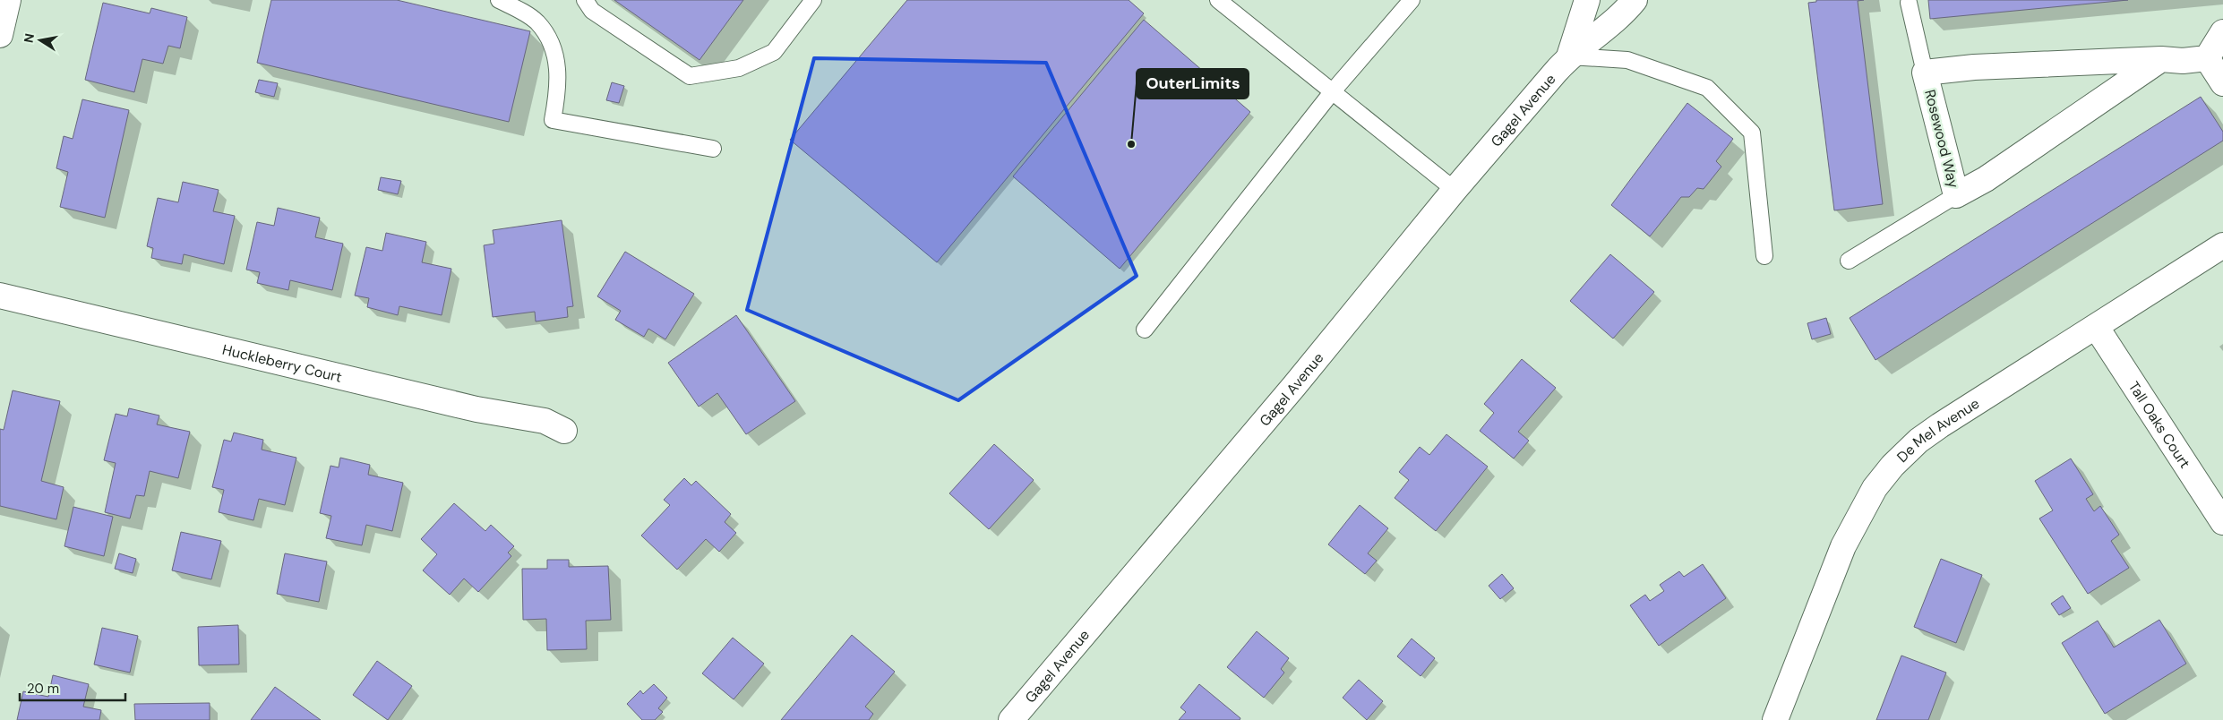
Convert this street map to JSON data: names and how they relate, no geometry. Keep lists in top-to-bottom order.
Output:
{
  "streets": {
    "street": [
      "Gagel Avenue",
      "Rosewood Way",
      "Huckleberry Court",
      "Tall Oaks Court",
      "De Mel Avenue"
    ]
  },
  "crossings": [
    ["Tall Oaks Court", "De Mel Avenue"]
  ],
  "places": ["OuterLimits"],
  "scale_bar": "20 m",
  "north": "left"
}
